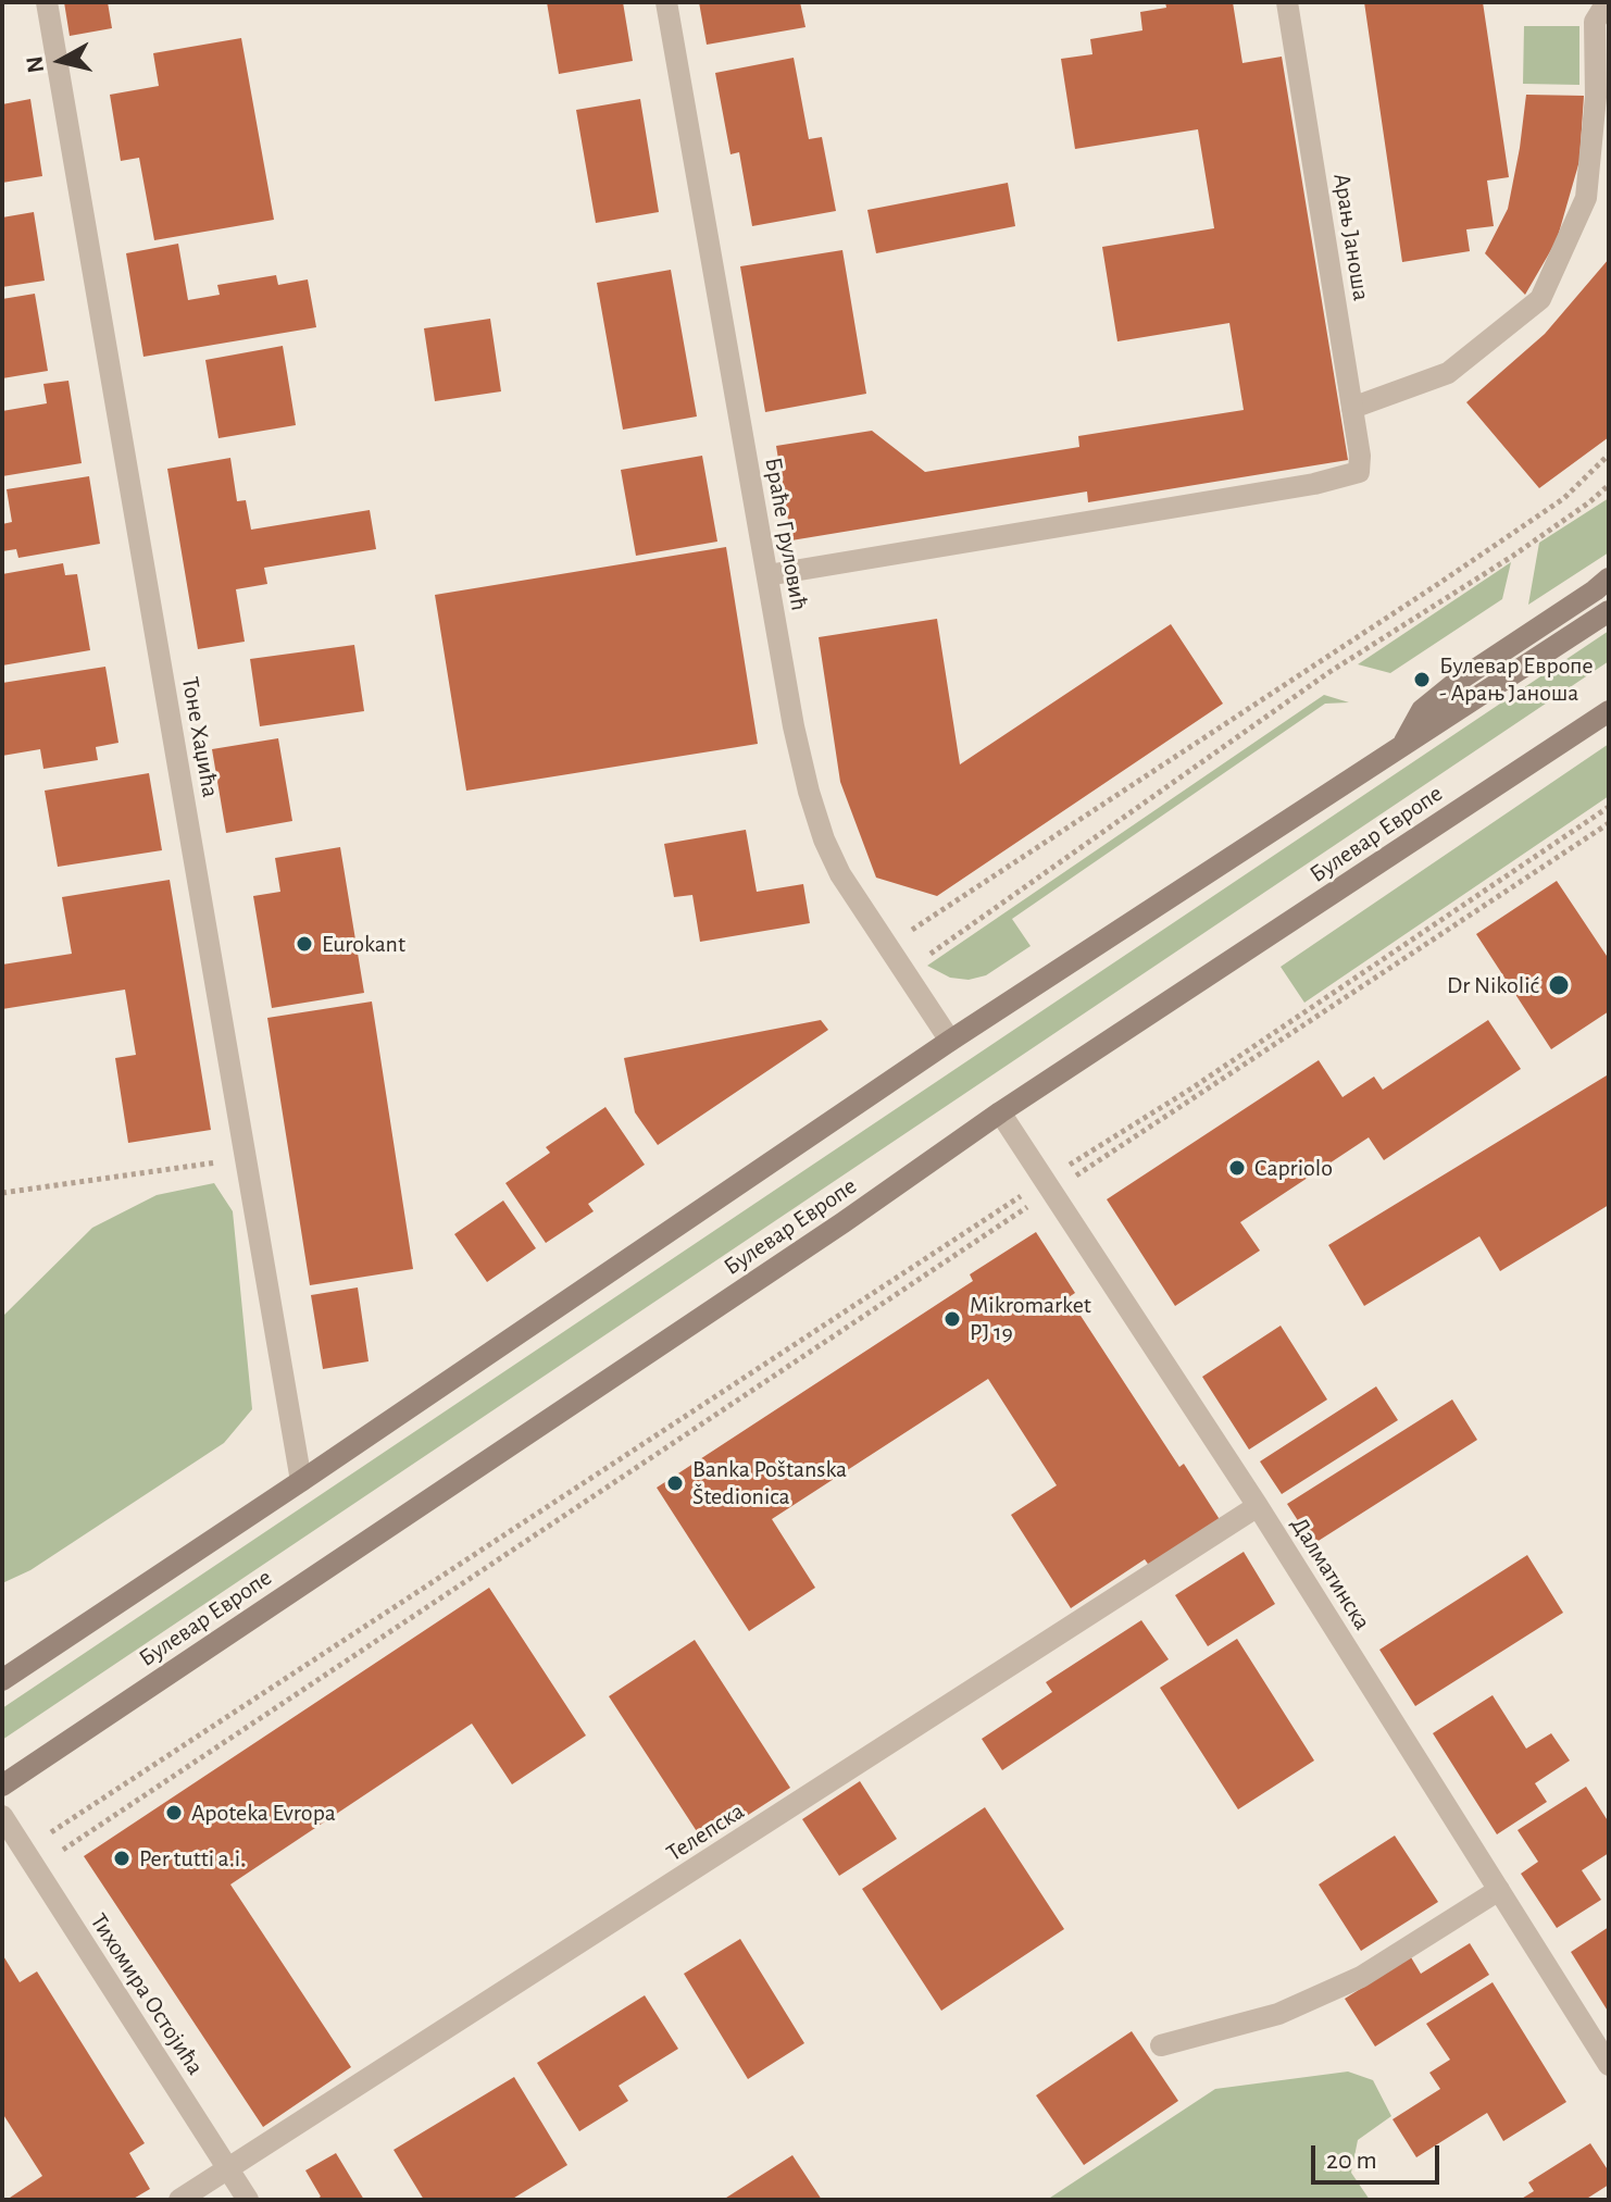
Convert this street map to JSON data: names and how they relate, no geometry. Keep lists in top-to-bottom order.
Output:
{
  "streets": {
    "main road": ["Булевар Европе"],
    "street": [
      "Арањ Јаноша",
      "Браће Груловић",
      "Тоне Хаџића",
      "Далматинска",
      "Телепска",
      "Тихомира Остојића"
    ]
  },
  "crossings": [
    ["Арањ Јаноша", "Браће Груловић"],
    ["Булевар Европе", "Далматинска"],
    ["Далматинска", "Телепска"],
    ["Телепска", "Тихомира Остојића"]
  ],
  "places": [
    "Булевар Европе - Арањ Јаноша",
    "Eurokant",
    "Dr Nikolić",
    "Capriolo",
    "Mikromarket PJ 19",
    "Banka Poštanska Štedionica",
    "Apoteka Evropa",
    "Per tutti a.i."
  ],
  "scale_bar": "20 m",
  "north": "left"
}
